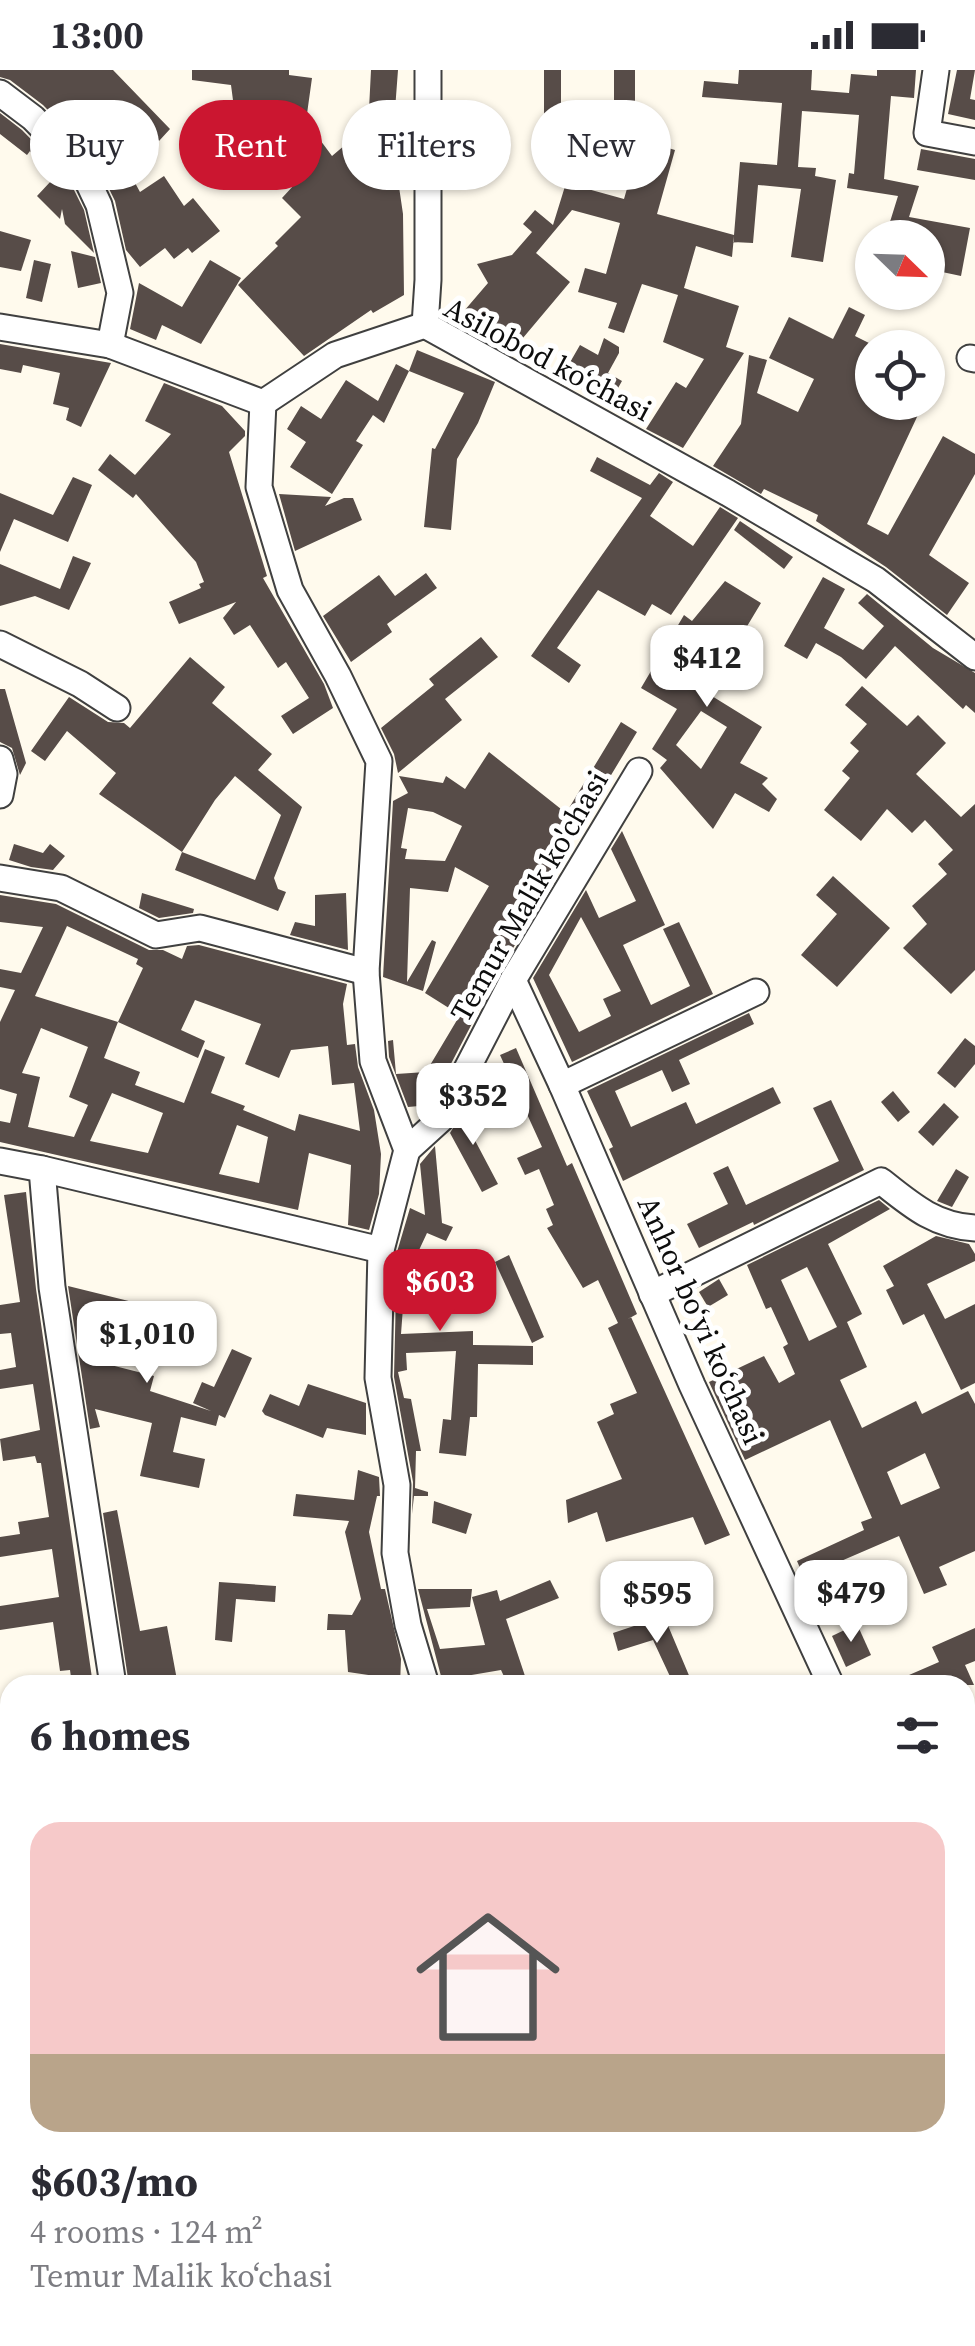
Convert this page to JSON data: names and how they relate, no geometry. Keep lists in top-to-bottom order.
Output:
{
  "streets": {
    "street": ["Asilobod koʻchasi", "Temur Malik ko'chasi", "Anhor boʻyi koʻchasi"]
  },
  "crossings": [
    ["Temur Malik ko'chasi", "Anhor boʻyi koʻchasi"]
  ],
  "north": "bottom right",
  "page": {
    "status": "13:00",
    "chip": [
      "Buy",
      "Rent",
      "Filters",
      "New"
    ],
    "price": [
      "$412",
      "$352",
      "$603",
      "$1,010",
      "$479",
      "$595"
    ],
    "heading": "6 homes",
    "list": [
      {
        "name": "$603/mo",
        "note": "4 rooms · 124 m² · Temur Malik koʻchasi"
      }
    ]
  }
}
